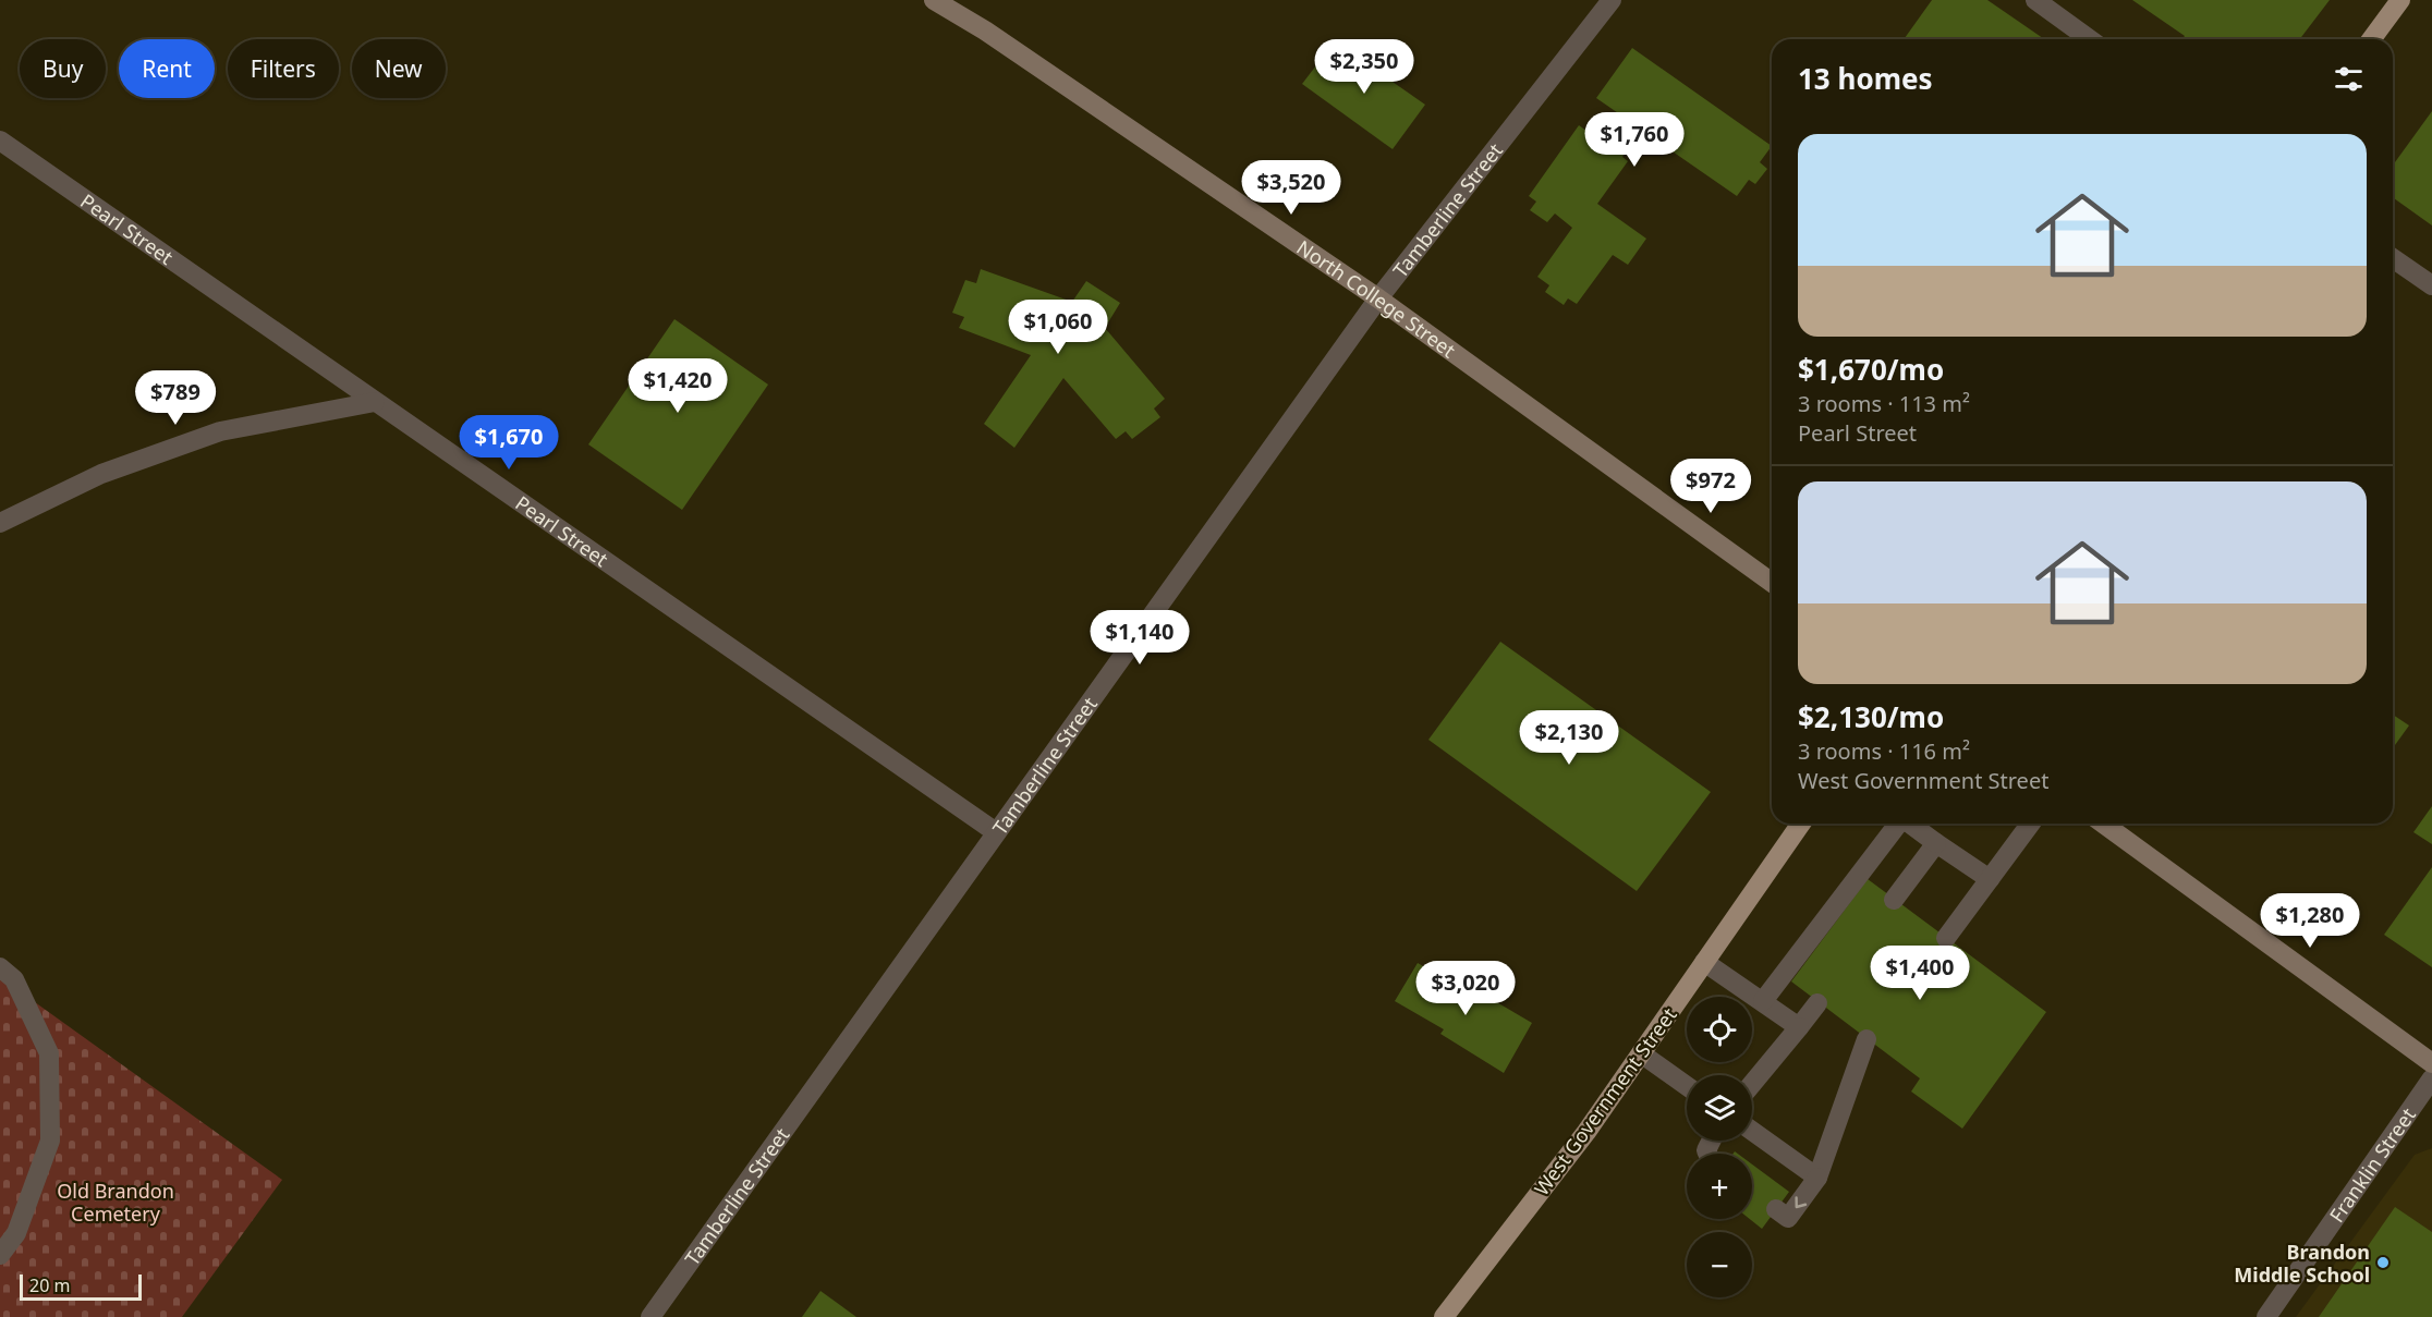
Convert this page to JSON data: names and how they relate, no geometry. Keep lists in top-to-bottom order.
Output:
{
  "streets": {
    "main road": ["North College Street", "West Government Street"],
    "street": ["Tamberline Street", "Pearl Street", "Franklin Street"]
  },
  "crossings": [
    ["Tamberline Street", "Pearl Street"],
    ["Tamberline Street", "North College Street"]
  ],
  "parks": ["Old Brandon Cemetery"],
  "places": ["Brandon Middle School"],
  "scale_bar": "20 m",
  "page": {
    "price": [
      "$2,350",
      "$1,760",
      "$3,520",
      "$1,060",
      "$1,420",
      "$789",
      "$1,670",
      "$972",
      "$1,140",
      "$2,130",
      "$1,280",
      "$1,400",
      "$3,020"
    ],
    "chip": [
      "Buy",
      "Rent",
      "Filters",
      "New"
    ],
    "heading": "13 homes",
    "list": [
      {
        "name": "$1,670/mo",
        "note": "3 rooms · 113 m² · Pearl Street"
      },
      {
        "name": "$2,130/mo",
        "note": "3 rooms · 116 m² · West Government Street"
      }
    ],
    "map_buttons": ["+", "−"],
    "scale": "20 m"
  }
}
